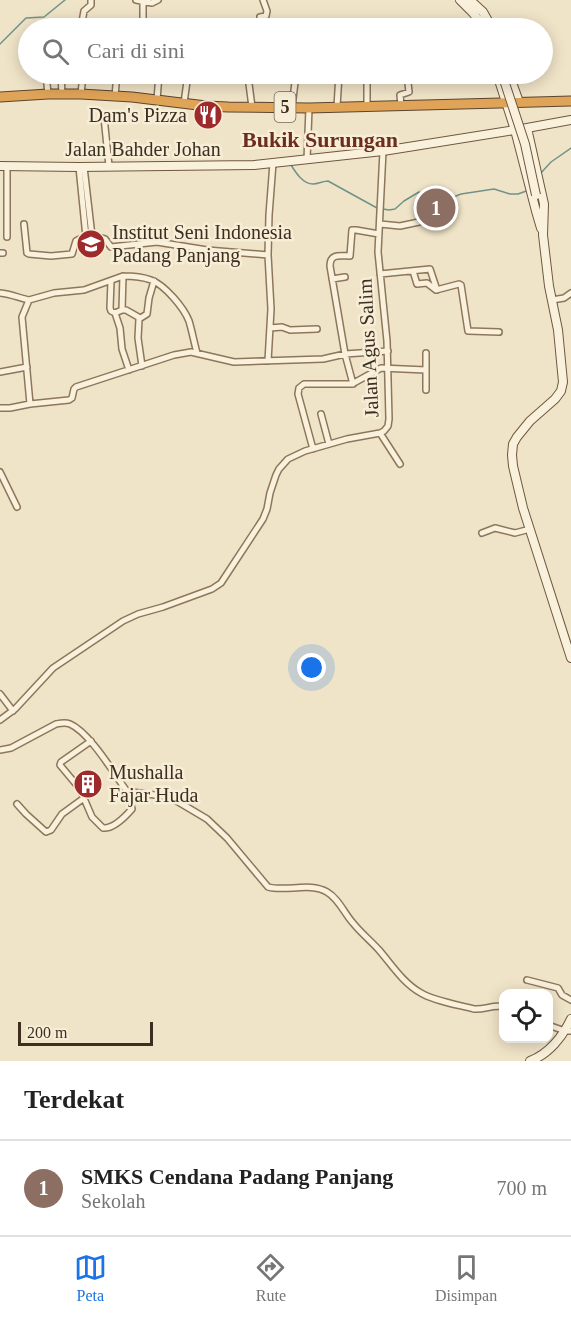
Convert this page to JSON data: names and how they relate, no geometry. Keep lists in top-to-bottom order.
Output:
{
  "streets": {
    "highway": ["5"],
    "main road": ["Jalan Bahder Johan"],
    "street": ["Jalan Agus Salim"]
  },
  "crossings": [
    ["Jalan Bahder Johan", "Jalan Agus Salim"]
  ],
  "districts": ["Bukik Surungan"],
  "places": {
    "restaurant": ["Dam's Pizza"],
    "school or university": ["Institut Seni Indonesia Padang Panjang"],
    "building": ["Mushalla Fajar Huda"]
  },
  "scale_bar": "200 m",
  "page": {
    "search": "Cari di sini",
    "pins": "1",
    "scale": "200 m",
    "heading": "Terdekat",
    "list": [
      {
        "mark": "1",
        "name": "SMKS Cendana Padang Panjang",
        "note": "Sekolah",
        "value": "700 m"
      }
    ],
    "nav": ["Peta", "Rute", "Disimpan"]
  }
}
